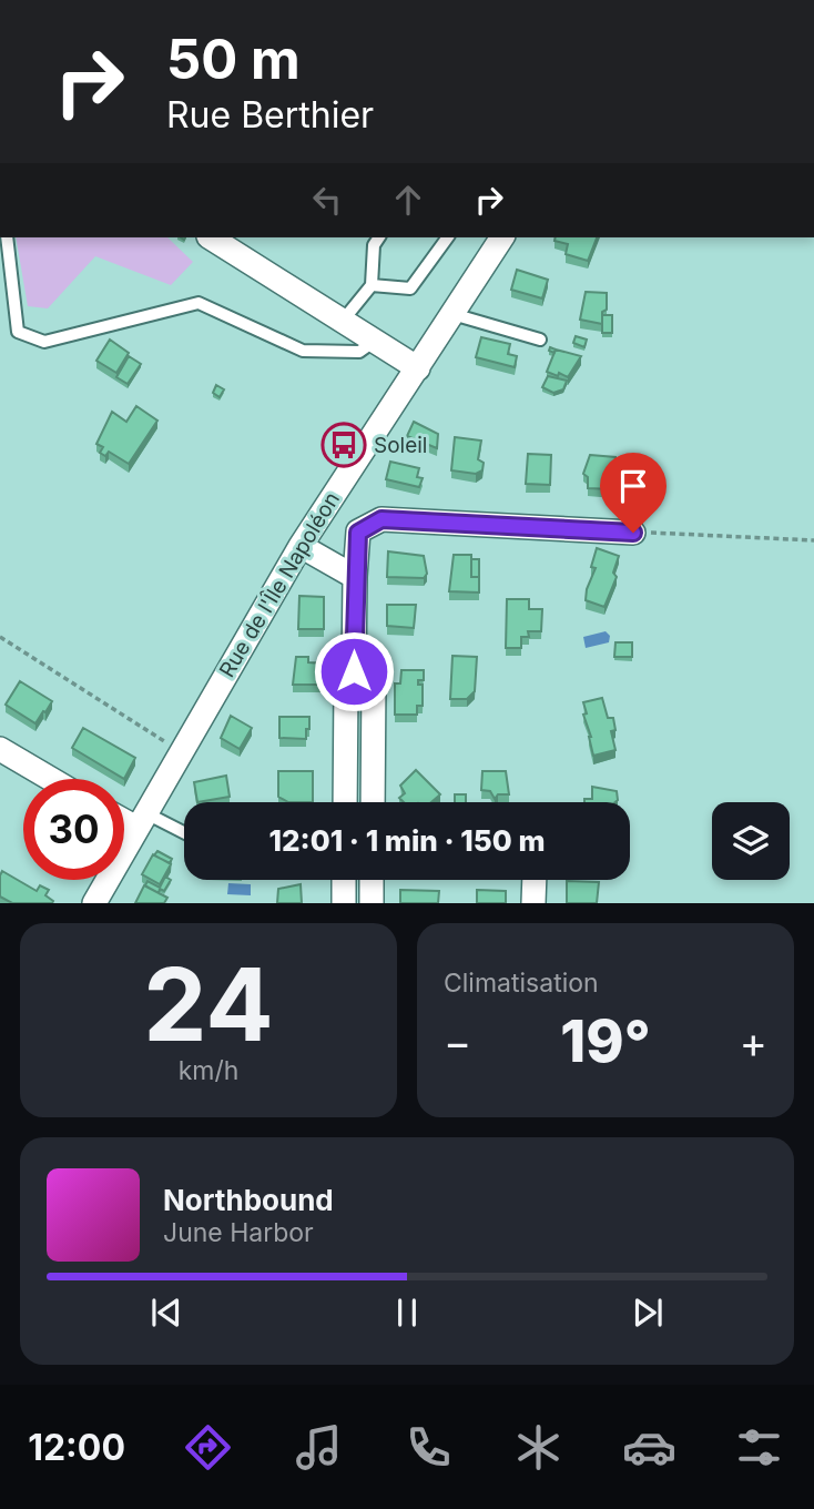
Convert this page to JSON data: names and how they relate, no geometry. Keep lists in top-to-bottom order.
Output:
{
  "streets": {
    "street": ["Rue de l'Île Napoléon"]
  },
  "places": {
    "bus stop": ["Soleil"]
  },
  "page": {
    "turn": ["50 m", "Rue Berthier"],
    "limit": "30",
    "trip": "12:01 · 1 min · 150 m",
    "tile": [
      ["24", "km/h"],
      "Climatisation"
    ],
    "heat": ["−", "19°", "+"],
    "song": ["Northbound", "June Harbor"],
    "tabs": "12:00"
  }
}
